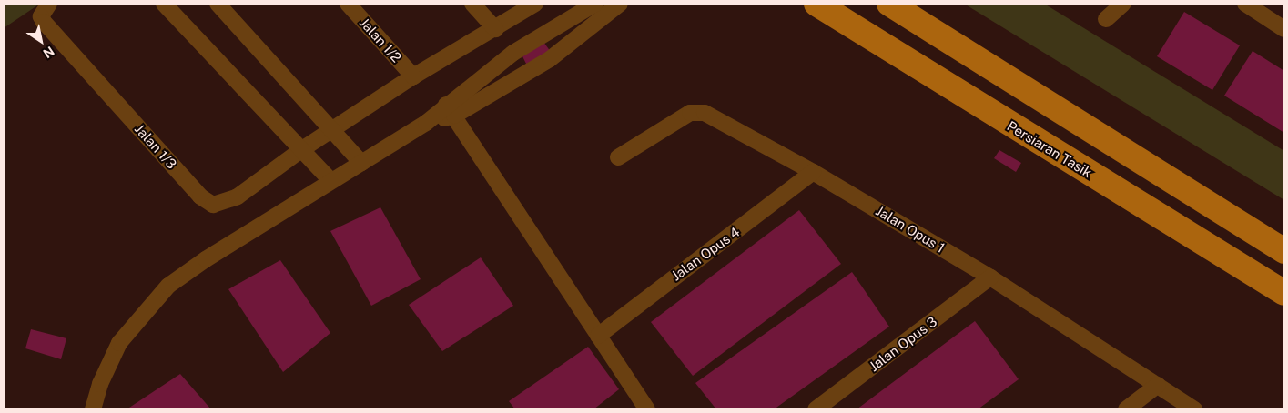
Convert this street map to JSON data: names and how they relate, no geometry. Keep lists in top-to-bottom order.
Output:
{
  "streets": {
    "main road": ["Persiaran Tasik"],
    "street": [
      "Jalan 1/2",
      "Jalan 1/3",
      "Jalan Opus 1",
      "Jalan Opus 4",
      "Jalan Opus 3"
    ]
  },
  "crossings": [
    ["Jalan Opus 1", "Jalan Opus 4"],
    ["Jalan Opus 1", "Jalan Opus 3"]
  ],
  "north": "bottom right"
}
